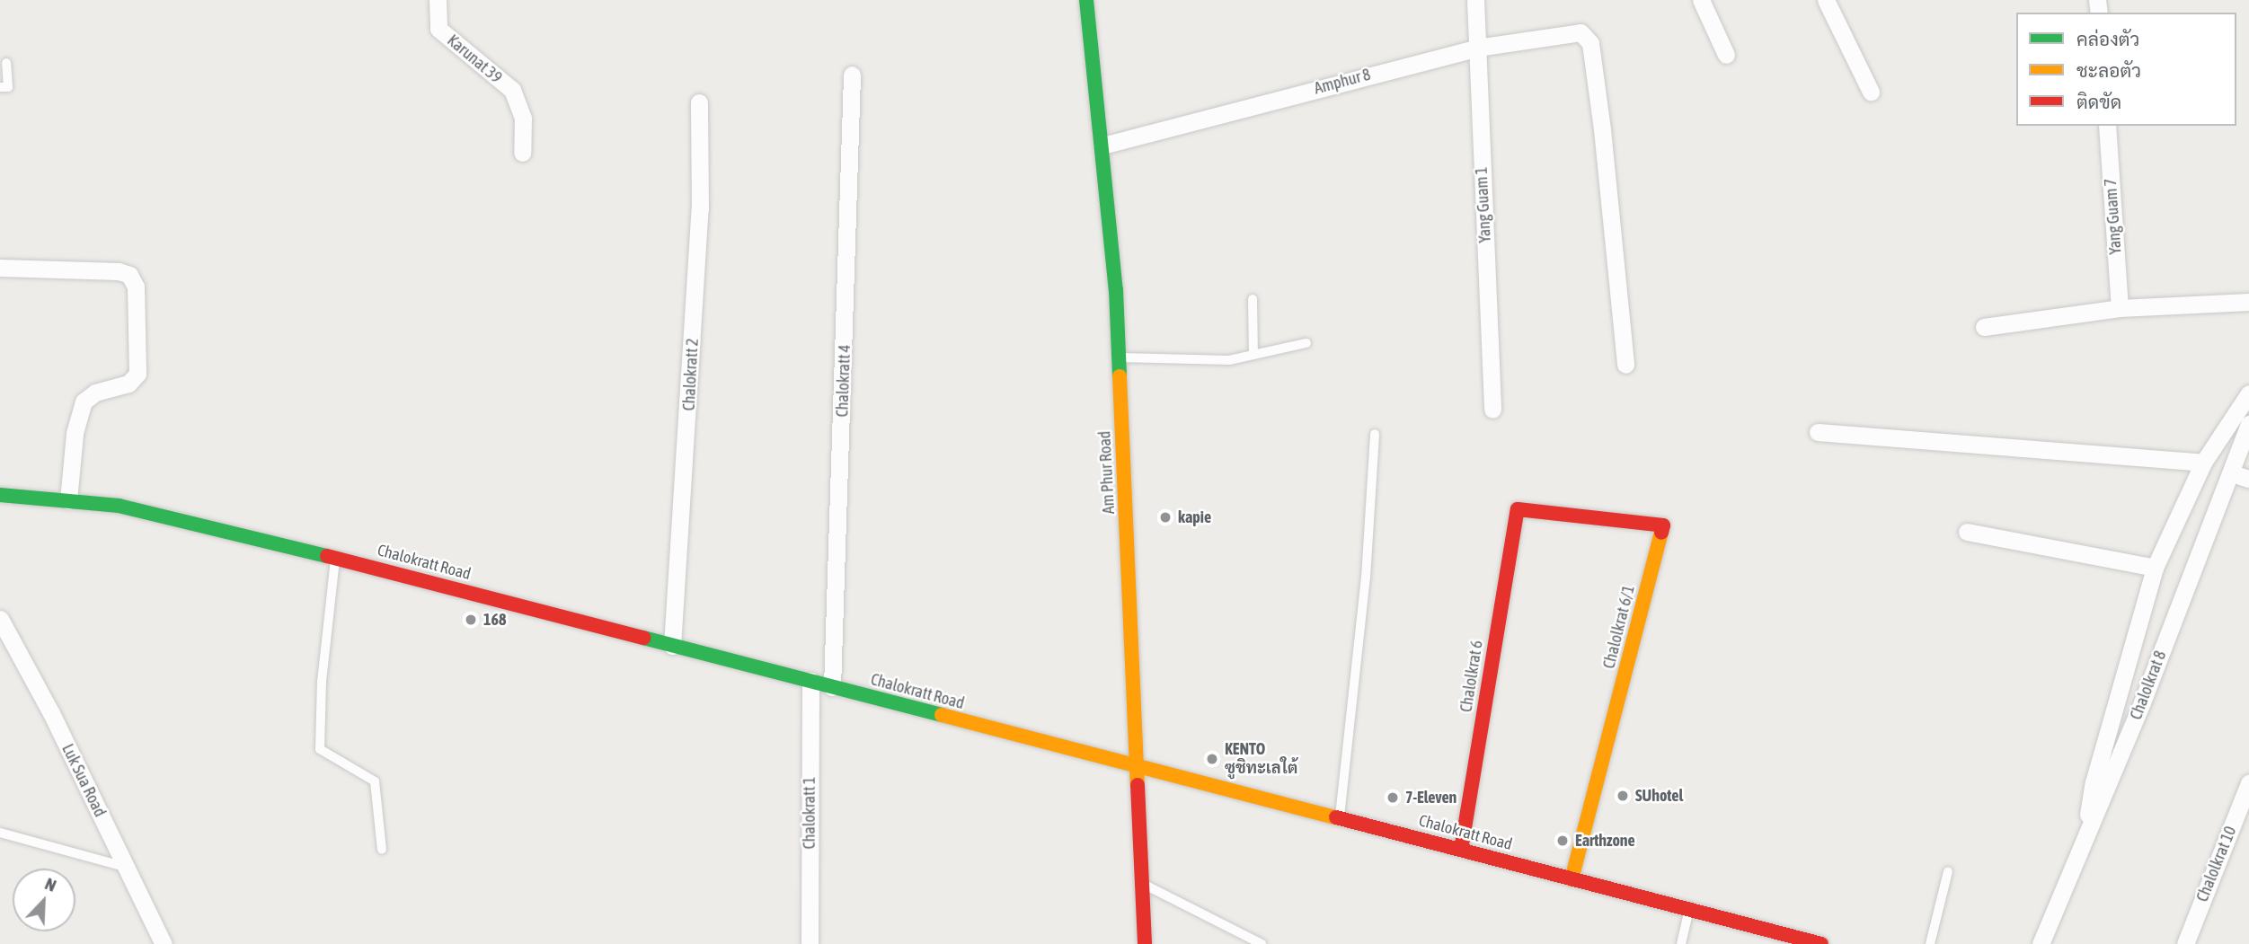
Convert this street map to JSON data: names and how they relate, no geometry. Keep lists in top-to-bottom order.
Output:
{
  "streets": {
    "street": [
      "Karunat 39",
      "Amphur 8",
      "Yang Guam 1",
      "Yang Guam 7",
      "Chalokratt 2",
      "Chalokratt 4",
      "Am Phur Road",
      "Chalokratt Road",
      "Chalolkrat 6/1",
      "Chalolkrat 6",
      "Chalolkrat 8",
      "Luk Sua Road",
      "Chalokratt 1",
      "Chalolkrat 10"
    ]
  },
  "crossings": [
    ["Amphur 8", "Yang Guam 1"],
    ["Amphur 8", "Am Phur Road"],
    ["Chalokratt 2", "Chalokratt Road"],
    ["Chalokratt 4", "Chalokratt Road"],
    ["Am Phur Road", "Chalokratt Road"],
    ["Chalokratt Road", "Chalolkrat 6/1"],
    ["Chalokratt Road", "Chalolkrat 6"],
    ["Chalokratt Road", "Chalokratt 1"],
    ["Chalolkrat 6/1", "Chalolkrat 6"]
  ],
  "places": [
    "kapie",
    "168",
    "KENTO ซูชิทะเลใต้",
    "SUhotel",
    "7-Eleven",
    "Earthzone"
  ],
  "legend": ["คล่องตัว", "ชะลอตัว", "ติดขัด"],
  "north": "top right"
}
